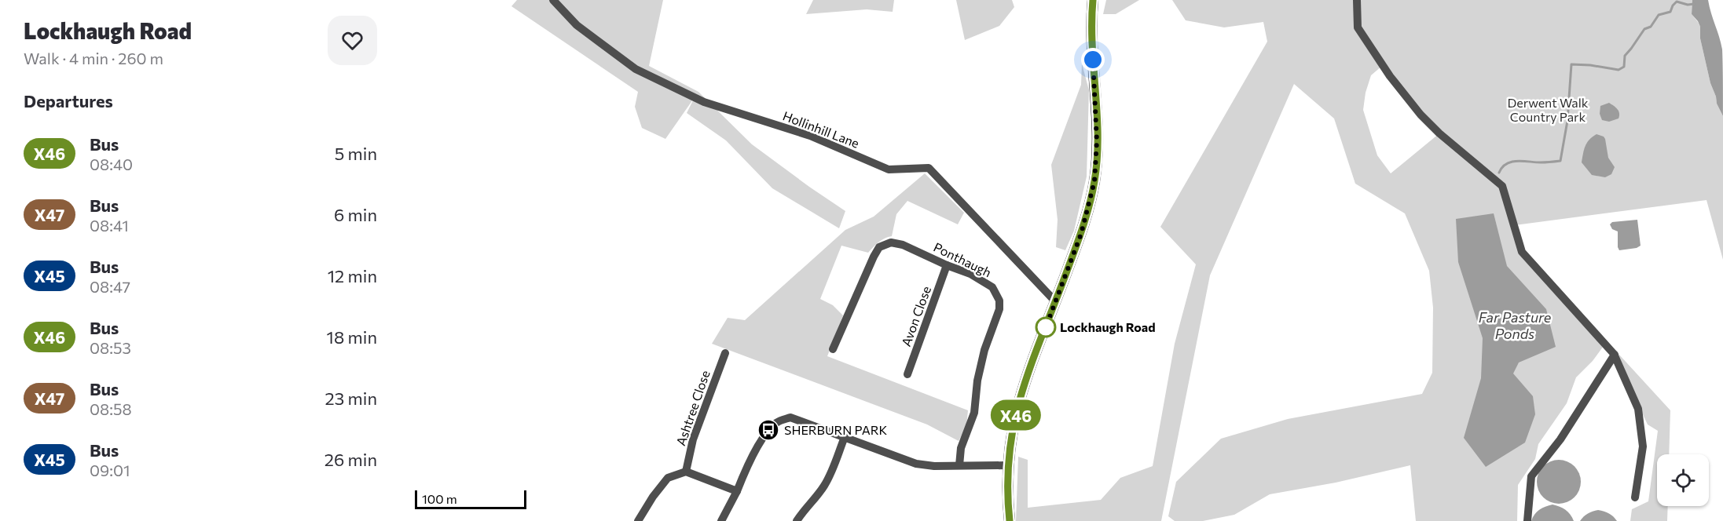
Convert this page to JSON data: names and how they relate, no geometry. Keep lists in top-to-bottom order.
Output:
{
  "streets": {
    "street": [
      "Hollinhill Lane",
      "Ponthaugh",
      "Avon Close",
      "Ashtree Close"
    ]
  },
  "crossings": [
    ["Ponthaugh", "Avon Close"]
  ],
  "water": ["Far Pasture Ponds"],
  "parks": ["Derwent Walk Country Park"],
  "places": {
    "other": ["Lockhaugh Road"],
    "bus stop": ["SHERBURN PARK"]
  },
  "lines": ["bus line X46"],
  "scale_bar": "100 m",
  "page": {
    "heading": [
      ["Lockhaugh Road", "Walk · 4 min · 260 m"],
      "Departures"
    ],
    "on_map": "X46",
    "list": [
      {
        "mark": "X46",
        "name": "Bus",
        "note": "08:40",
        "value": "5 min"
      },
      {
        "mark": "X47",
        "name": "Bus",
        "note": "08:41",
        "value": "6 min"
      },
      {
        "mark": "X45",
        "name": "Bus",
        "note": "08:47",
        "value": "12 min"
      },
      {
        "mark": "X46",
        "name": "Bus",
        "note": "08:53",
        "value": "18 min"
      },
      {
        "mark": "X47",
        "name": "Bus",
        "note": "08:58",
        "value": "23 min"
      },
      {
        "mark": "X45",
        "name": "Bus",
        "note": "09:01",
        "value": "26 min"
      }
    ],
    "scale": "100 m"
  }
}
